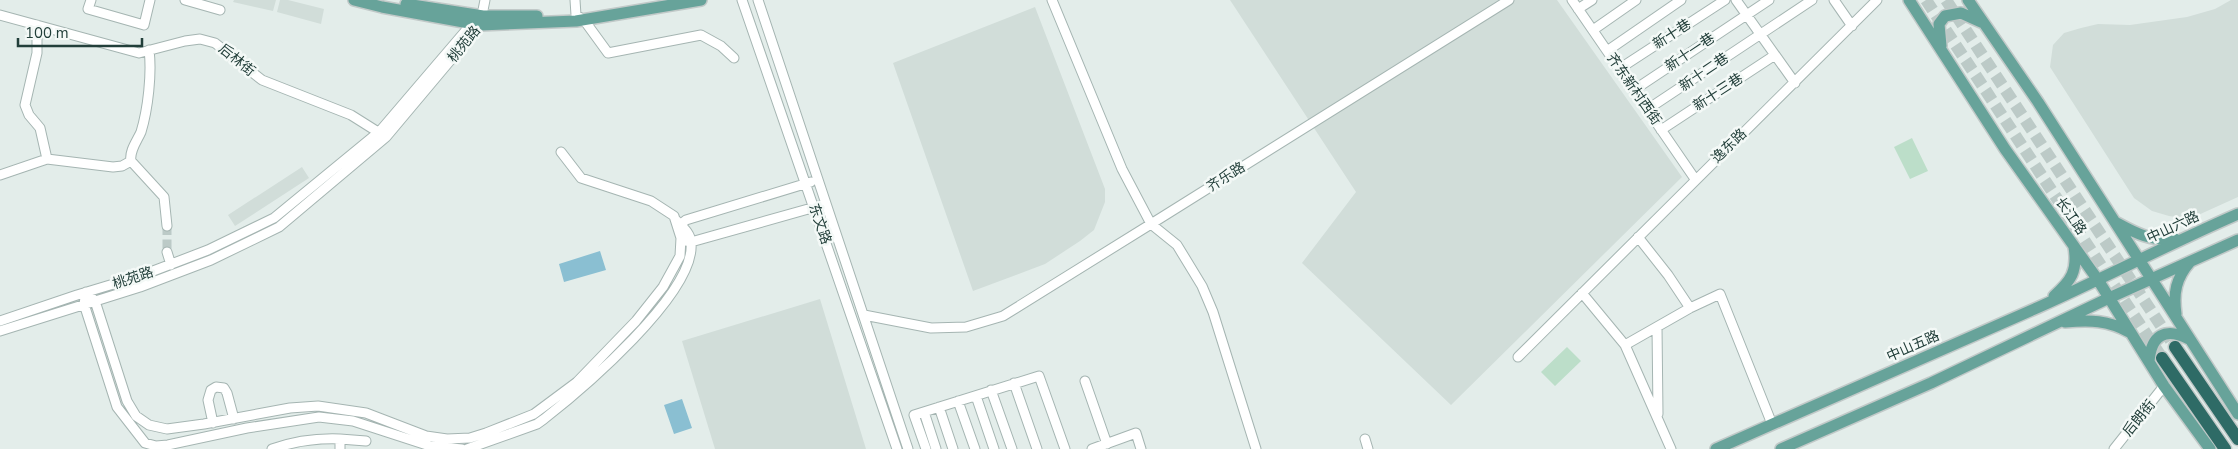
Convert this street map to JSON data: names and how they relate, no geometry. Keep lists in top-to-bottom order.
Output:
{
  "streets": {
    "main road": ["长江路", "中山六路", "中山五路"],
    "street": [
      "新十巷",
      "桃苑路",
      "新十一巷",
      "后林街",
      "新十二巷",
      "齐东新村西街",
      "新十三巷",
      "逸东路",
      "齐乐路",
      "东文路",
      "后朗街"
    ]
  },
  "crossings": [
    ["新十巷", "齐东新村西街"],
    ["桃苑路", "后林街"],
    ["新十一巷", "齐东新村西街"],
    ["新十二巷", "齐东新村西街"],
    ["齐东新村西街", "新十三巷"],
    ["齐东新村西街", "逸东路"],
    ["齐乐路", "东文路"],
    ["长江路", "中山五路"],
    ["长江路", "后朗街"],
    ["中山六路", "中山五路"]
  ],
  "scale_bar": "100 m"
}
